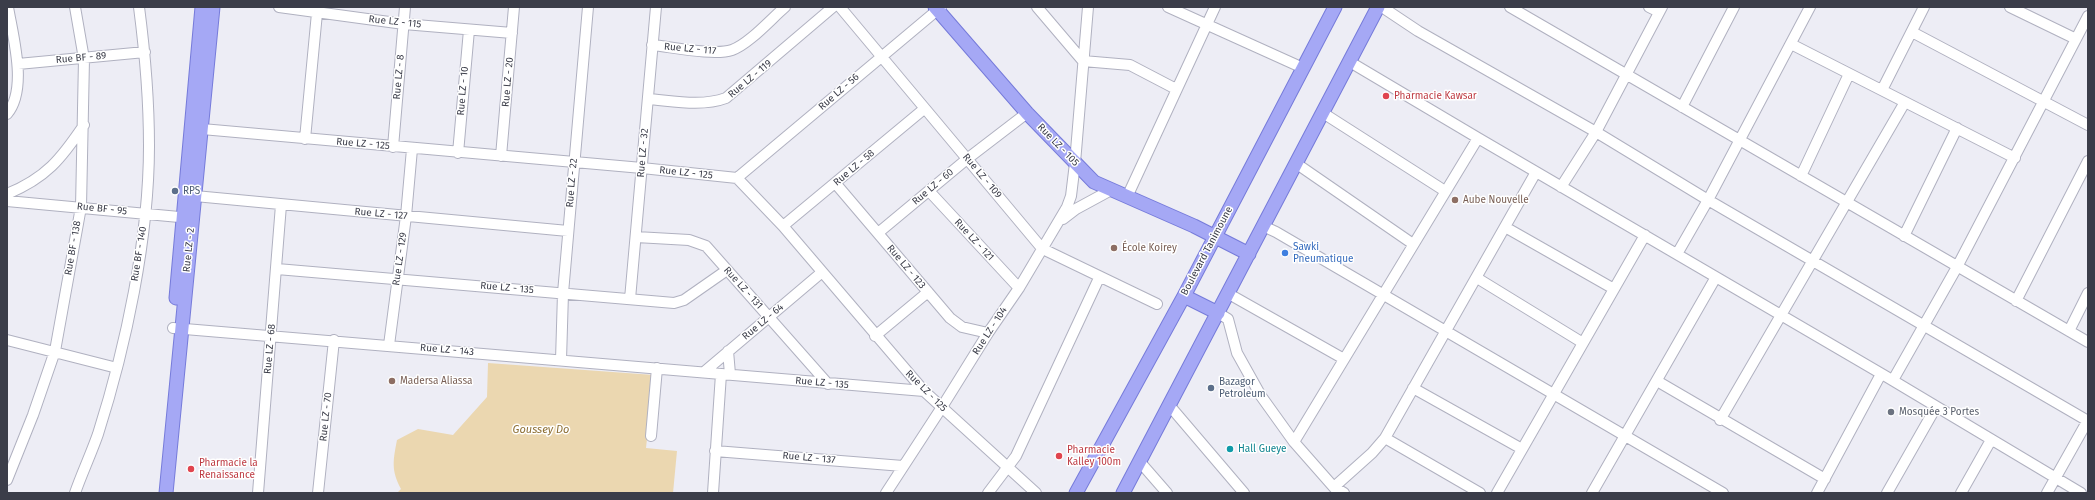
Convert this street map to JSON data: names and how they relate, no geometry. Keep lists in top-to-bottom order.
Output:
{
  "streets": {
    "main road": ["Rue LZ - 105", "Rue LZ - 2", "Boulevard Tanimoune"],
    "street": [
      "Rue LZ - 115",
      "Rue LZ - 117",
      "Rue BF - 89",
      "Rue LZ - 8",
      "Rue LZ - 119",
      "Rue LZ - 20",
      "Rue LZ - 10",
      "Rue LZ - 56",
      "Rue LZ - 125",
      "Rue LZ - 32",
      "Rue LZ - 58",
      "Rue LZ - 109",
      "Rue LZ - 22",
      "Rue LZ - 60",
      "Rue BF - 95",
      "Rue LZ - 127",
      "Rue LZ - 121",
      "Rue BF - 138",
      "Rue BF - 140",
      "Rue LZ - 129",
      "Rue LZ - 123",
      "Rue LZ - 135",
      "Rue LZ - 131",
      "Rue LZ - 64",
      "Rue LZ - 104",
      "Rue LZ - 68",
      "Rue LZ - 143",
      "Rue LZ - 70",
      "Rue LZ - 137"
    ]
  },
  "crossings": [
    ["Rue LZ - 115", "Rue LZ - 8"],
    ["Rue LZ - 115", "Rue LZ - 20"],
    ["Rue LZ - 115", "Rue LZ - 10"],
    ["Rue LZ - 117", "Rue LZ - 32"],
    ["Rue BF - 89", "Rue BF - 138"],
    ["Rue BF - 89", "Rue BF - 140"],
    ["Rue LZ - 8", "Rue LZ - 125"],
    ["Rue LZ - 119", "Rue LZ - 32"],
    ["Rue LZ - 20", "Rue LZ - 125"],
    ["Rue LZ - 10", "Rue LZ - 125"],
    ["Rue LZ - 56", "Rue LZ - 125"],
    ["Rue LZ - 56", "Rue LZ - 105"],
    ["Rue LZ - 56", "Rue LZ - 109"],
    ["Rue LZ - 125", "Rue LZ - 32"],
    ["Rue LZ - 125", "Rue LZ - 58"],
    ["Rue LZ - 125", "Rue LZ - 22"],
    ["Rue LZ - 125", "Rue LZ - 2"],
    ["Rue LZ - 125", "Rue LZ - 129"],
    ["Rue LZ - 125", "Rue LZ - 135"],
    ["Rue LZ - 125", "Rue LZ - 64"],
    ["Rue LZ - 125", "Rue LZ - 104"],
    ["Rue LZ - 105", "Rue LZ - 60"],
    ["Rue LZ - 105", "Boulevard Tanimoune"],
    ["Rue LZ - 105", "Rue LZ - 104"],
    ["Rue LZ - 32", "Rue LZ - 135"],
    ["Rue LZ - 32", "Rue LZ - 131"],
    ["Rue LZ - 58", "Rue LZ - 109"],
    ["Rue LZ - 58", "Rue LZ - 123"],
    ["Rue LZ - 109", "Rue LZ - 60"],
    ["Rue LZ - 109", "Rue LZ - 104"],
    ["Rue LZ - 22", "Rue LZ - 127"],
    ["Rue LZ - 22", "Rue LZ - 135"],
    ["Rue LZ - 22", "Rue LZ - 143"],
    ["Rue LZ - 60", "Rue LZ - 121"],
    ["Rue LZ - 60", "Rue LZ - 123"],
    ["Rue BF - 95", "Rue BF - 138"],
    ["Rue BF - 95", "Rue LZ - 2"],
    ["Rue BF - 95", "Rue BF - 140"],
    ["Rue LZ - 127", "Rue LZ - 2"],
    ["Rue LZ - 127", "Rue LZ - 129"],
    ["Rue LZ - 127", "Rue LZ - 68"],
    ["Rue LZ - 121", "Rue LZ - 104"],
    ["Rue LZ - 2", "Rue LZ - 143"],
    ["Rue LZ - 129", "Rue LZ - 135"],
    ["Rue LZ - 129", "Rue LZ - 143"],
    ["Rue LZ - 123", "Rue LZ - 104"],
    ["Rue LZ - 135", "Rue LZ - 131"],
    ["Rue LZ - 135", "Rue LZ - 68"],
    ["Rue LZ - 135", "Rue LZ - 143"],
    ["Rue LZ - 131", "Rue LZ - 64"],
    ["Rue LZ - 64", "Rue LZ - 143"],
    ["Rue LZ - 104", "Rue LZ - 137"],
    ["Rue LZ - 68", "Rue LZ - 143"],
    ["Rue LZ - 143", "Rue LZ - 70"]
  ],
  "water": ["Goussey Do"],
  "places": [
    "Pharmacie Kawsar",
    "RPS",
    "Aube Nouvelle",
    "École Koirey",
    "Sawki Pneumatique",
    "Madersa Aliassa",
    "Bazagor Petroleum",
    "Mosquée 3 Portes",
    "Hall Gueye",
    "Pharmacie Kalley 100m",
    "Pharmacie la Renaissance"
  ]
}
